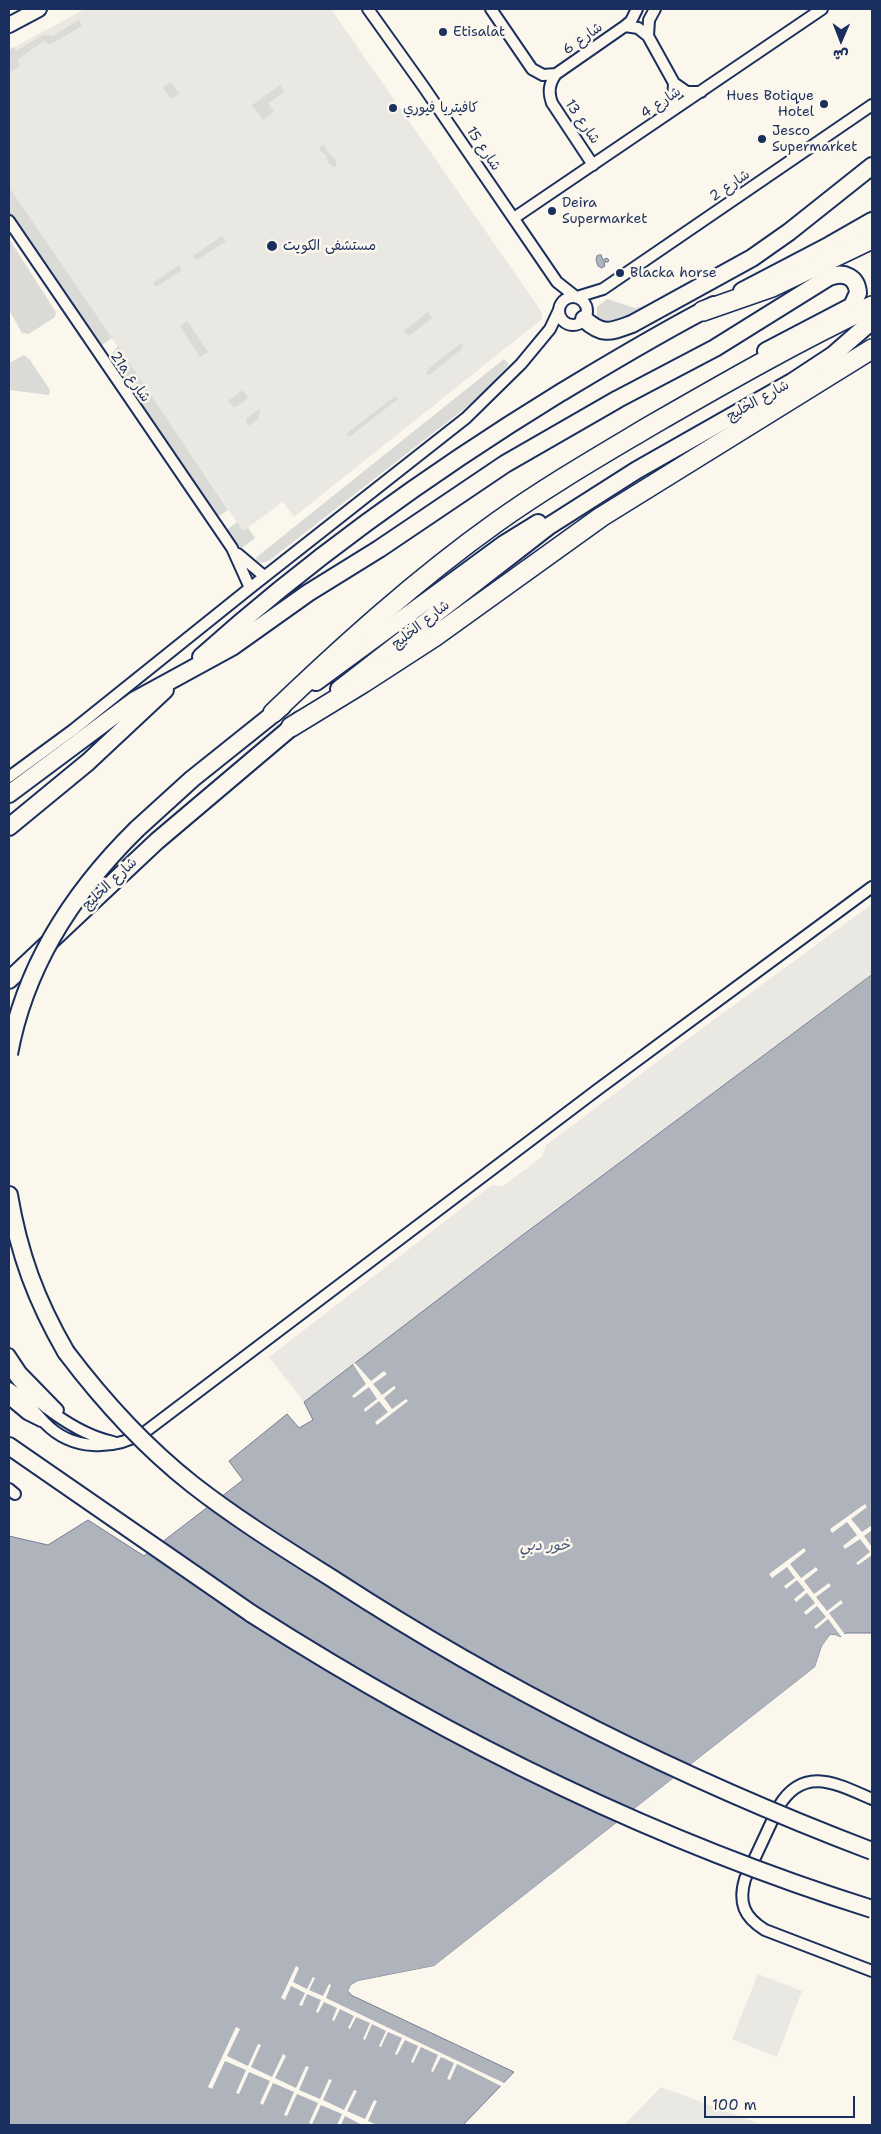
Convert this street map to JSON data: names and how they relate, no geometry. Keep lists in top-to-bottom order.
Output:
{
  "streets": {
    "main road": ["شارع الخليج"],
    "street": [
      "شارع 6",
      "شارع 4",
      "شارع 13",
      "شارع 15",
      "شارع 2",
      "21a شارع"
    ]
  },
  "crossings": [
    ["شارع 6", "شارع 4"],
    ["شارع 6", "شارع 13"],
    ["شارع 4", "شارع 13"],
    ["شارع 4", "شارع 15"],
    ["شارع 15", "شارع 2"]
  ],
  "water": ["خور دبي"],
  "places": [
    "Etisalat",
    "Hues Botique Hotel",
    "كافيتريا فيوري",
    "Jesco Supermarket",
    "Deira Supermarket",
    "مستشفى الكويت",
    "Blacka horse"
  ],
  "scale_bar": "100 m",
  "north": "bottom"
}
